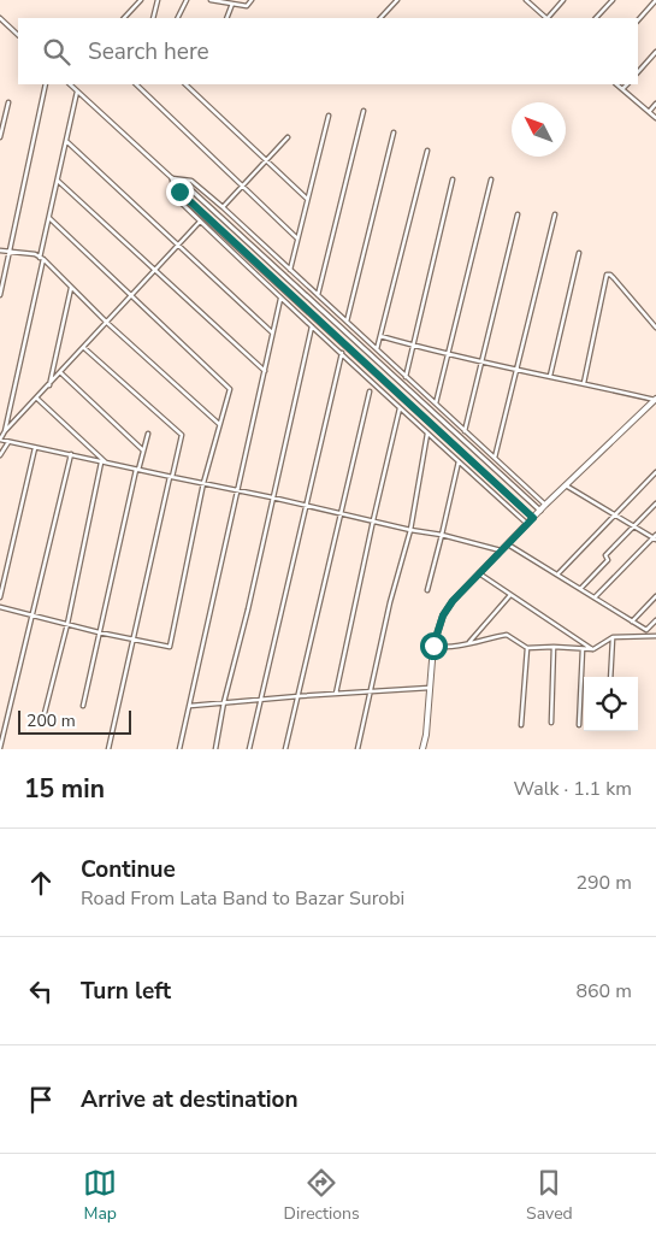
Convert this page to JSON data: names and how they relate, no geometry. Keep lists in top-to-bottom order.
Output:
{
  "scale_bar": "200 m",
  "north": "top left",
  "page": {
    "search": "Search here",
    "scale": "200 m",
    "heading": ["15 min", "Walk · 1.1 km"],
    "list": [
      ["Continue", "Road From Lata Band to Bazar Surobi", "290 m"],
      ["Turn left", "860 m"],
      "Arrive at destination"
    ],
    "nav": ["Map", "Directions", "Saved"]
  }
}
